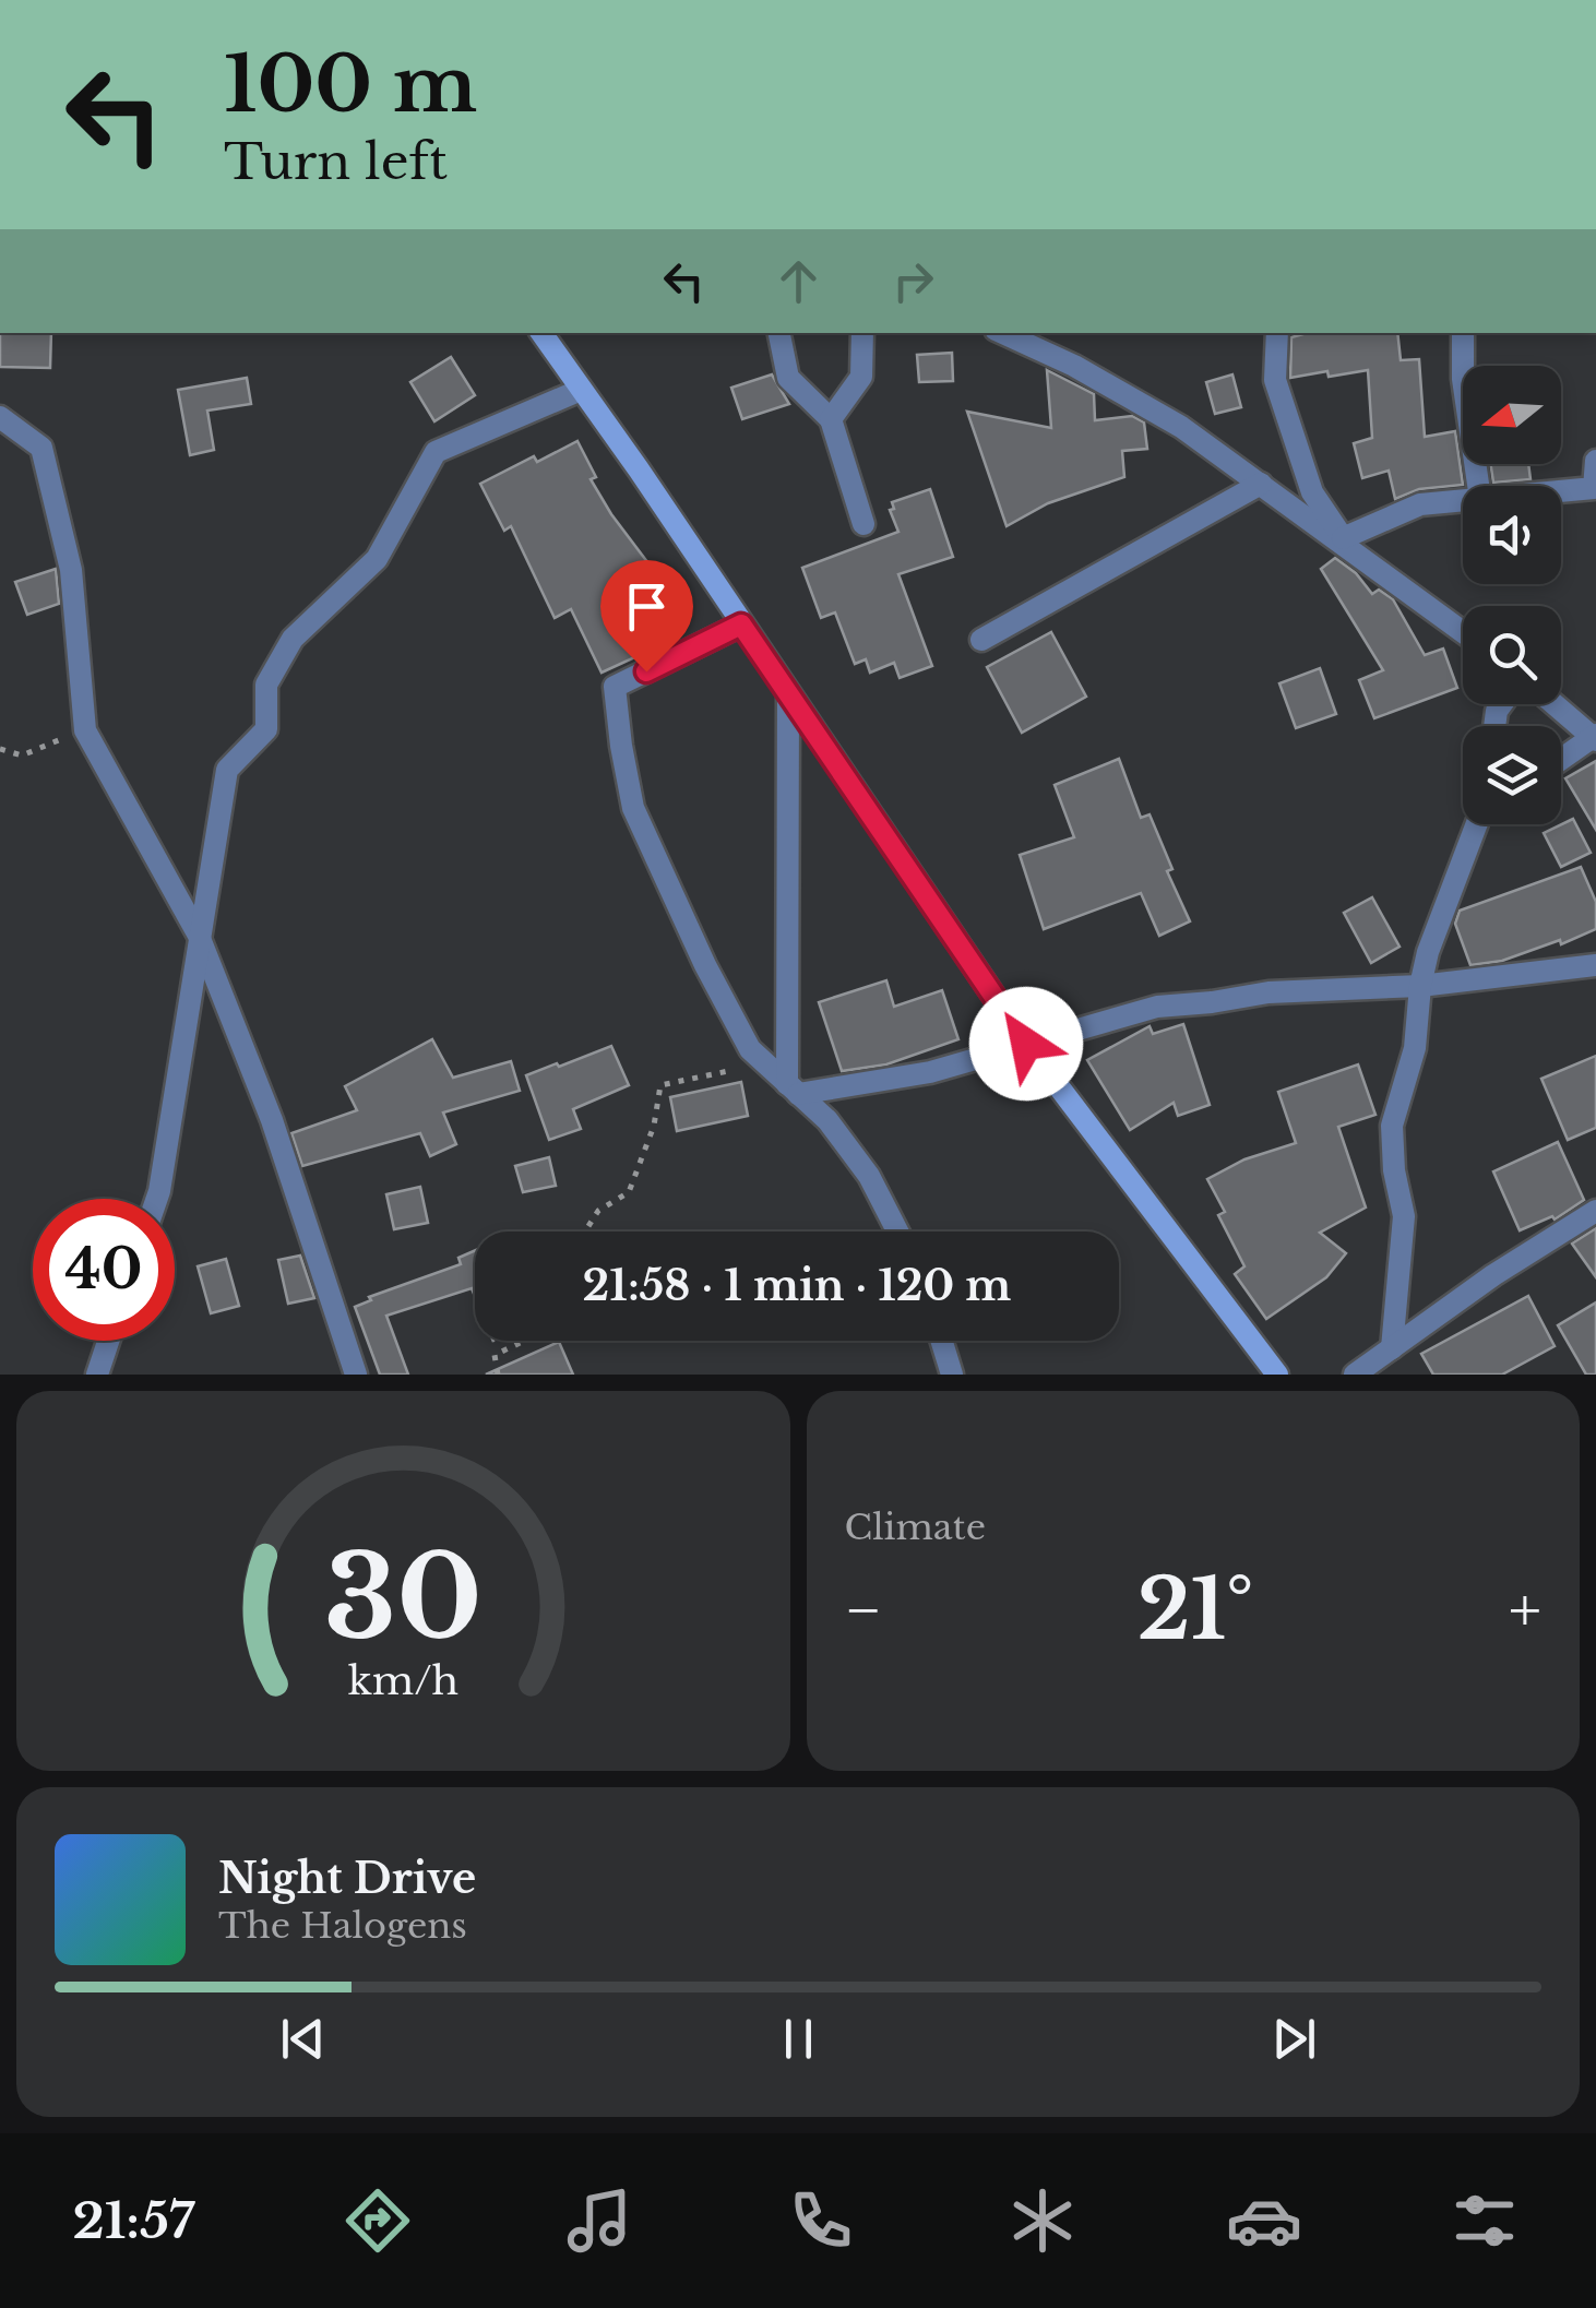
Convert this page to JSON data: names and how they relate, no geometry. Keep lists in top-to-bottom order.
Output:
{
  "north": "left",
  "page": {
    "turn": ["100 m", "Turn left"],
    "limit": "40",
    "trip": "21:58 · 1 min · 120 m",
    "tile": "Climate",
    "heat": ["−", "21°", "+"],
    "song": ["Night Drive", "The Halogens"],
    "tabs": "21:57",
    "gauge": ["30", "km/h"]
  }
}
